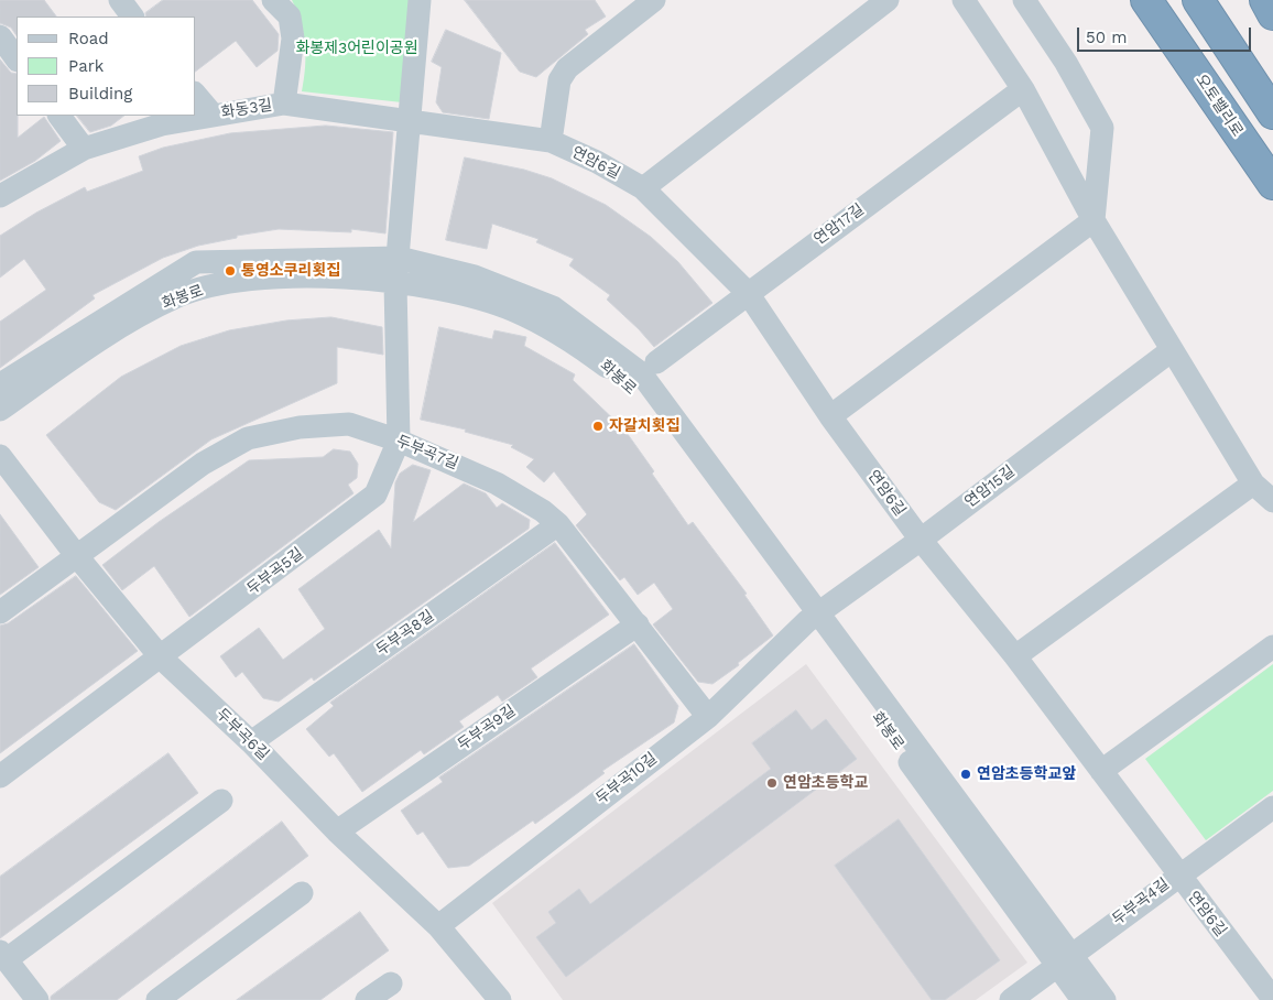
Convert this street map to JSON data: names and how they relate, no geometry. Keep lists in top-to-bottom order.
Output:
{
  "streets": {
    "highway": ["오토밸리로"],
    "street": [
      "화동3길",
      "연암6길",
      "연암17길",
      "화봉로",
      "두부곡7길",
      "연암15길",
      "두부곡5길",
      "두부곡8길",
      "두부곡9길",
      "두부곡6길",
      "두부곡10길",
      "두부곡4길"
    ]
  },
  "crossings": [
    ["화동3길", "연암6길"],
    ["화동3길", "두부곡5길"],
    ["연암6길", "연암17길"],
    ["연암6길", "연암15길"],
    ["연암6길", "두부곡5길"],
    ["연암6길", "두부곡4길"],
    ["화봉로", "연암15길"],
    ["화봉로", "두부곡5길"],
    ["화봉로", "두부곡10길"],
    ["두부곡7길", "두부곡5길"],
    ["두부곡7길", "두부곡8길"],
    ["두부곡7길", "두부곡9길"],
    ["두부곡7길", "두부곡6길"],
    ["두부곡7길", "두부곡10길"],
    ["연암15길", "두부곡10길"],
    ["두부곡5길", "두부곡6길"],
    ["두부곡8길", "두부곡6길"],
    ["두부곡9길", "두부곡6길"],
    ["두부곡6길", "두부곡10길"]
  ],
  "parks": ["화봉제3어린이공원"],
  "places": [
    "통영소쿠리횟집",
    "자갈치횟집",
    "연암초등학교앞",
    "연암초등학교"
  ],
  "legend": ["Road", "Park", "Building"],
  "scale_bar": "50 m"
}
